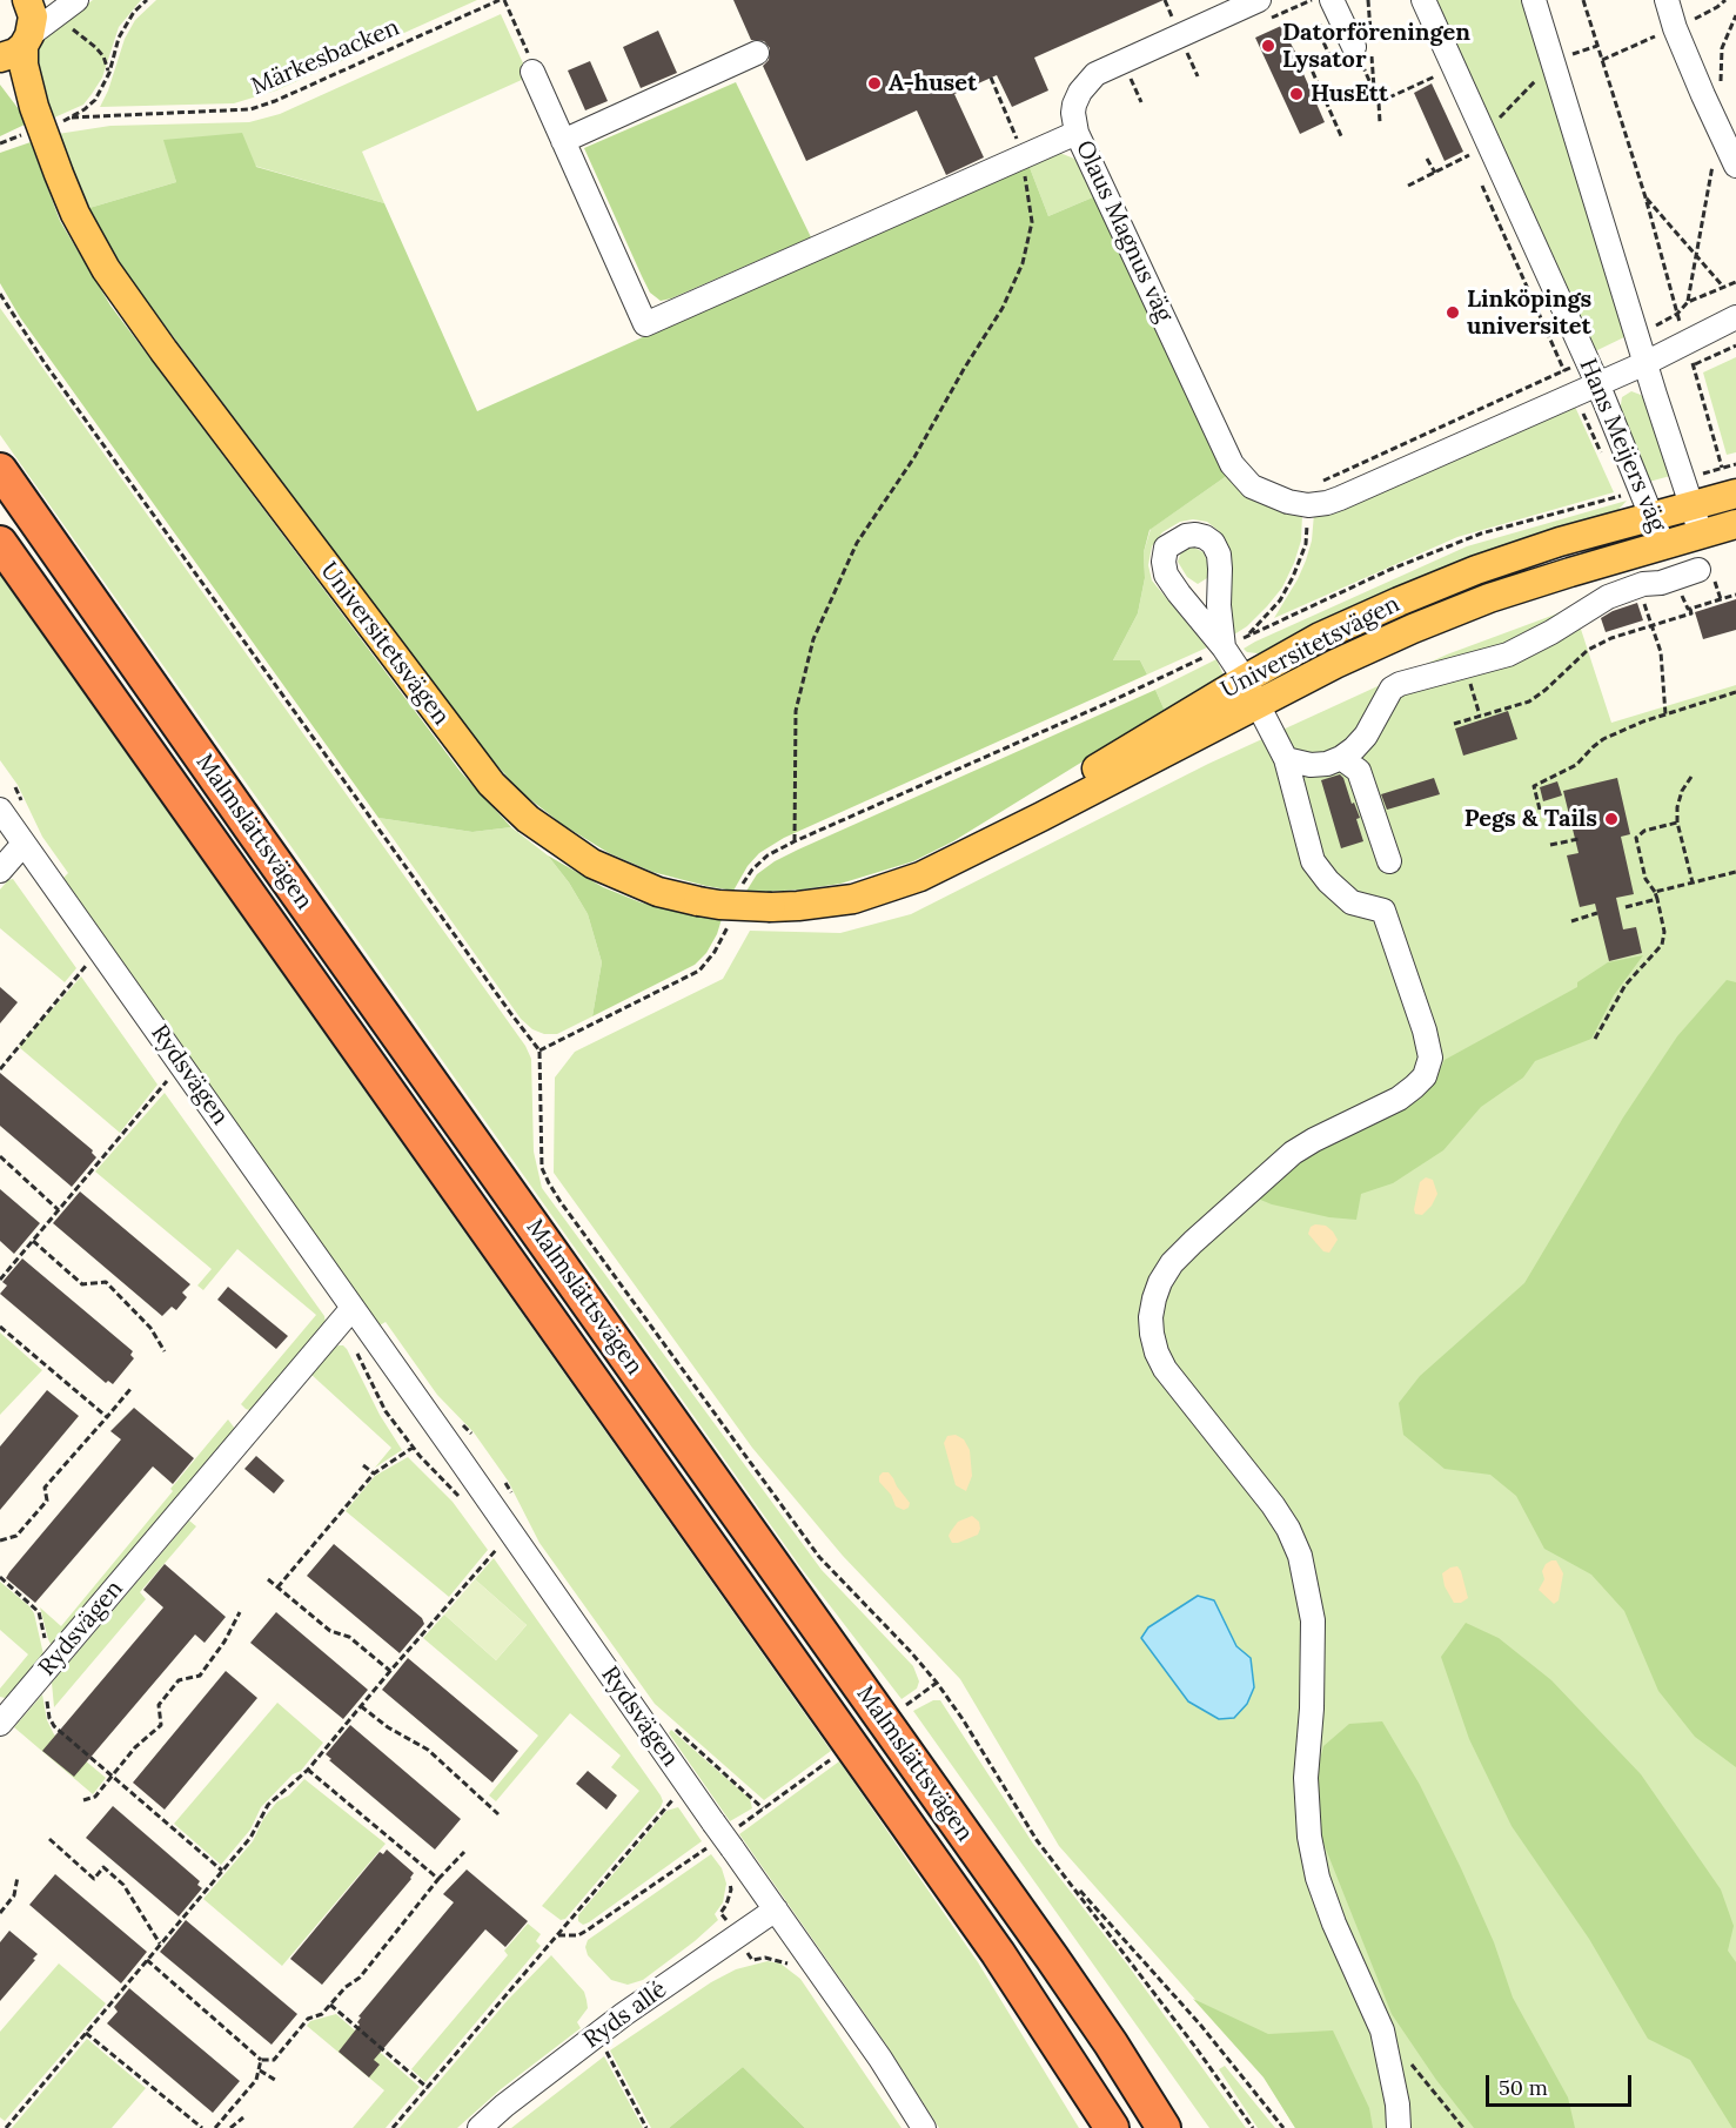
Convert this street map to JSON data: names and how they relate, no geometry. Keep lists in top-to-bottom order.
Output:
{
  "streets": {
    "highway": ["Malmslättsvägen"],
    "main road": ["Universitetsvägen"],
    "street": [
      "Olaus Magnus väg",
      "Hans Meijers väg",
      "Rydsvägen",
      "Ryds allé"
    ],
    "path": ["Märkesbacken"]
  },
  "crossings": [
    ["Olaus Magnus väg", "Hans Meijers väg"],
    ["Hans Meijers väg", "Universitetsvägen"],
    ["Rydsvägen", "Ryds allé"]
  ],
  "places": [
    "Datorföreningen Lysator",
    "A-huset",
    "HusEtt",
    "Linköpings universitet",
    "Pegs & Tails"
  ],
  "scale_bar": "50 m"
}
